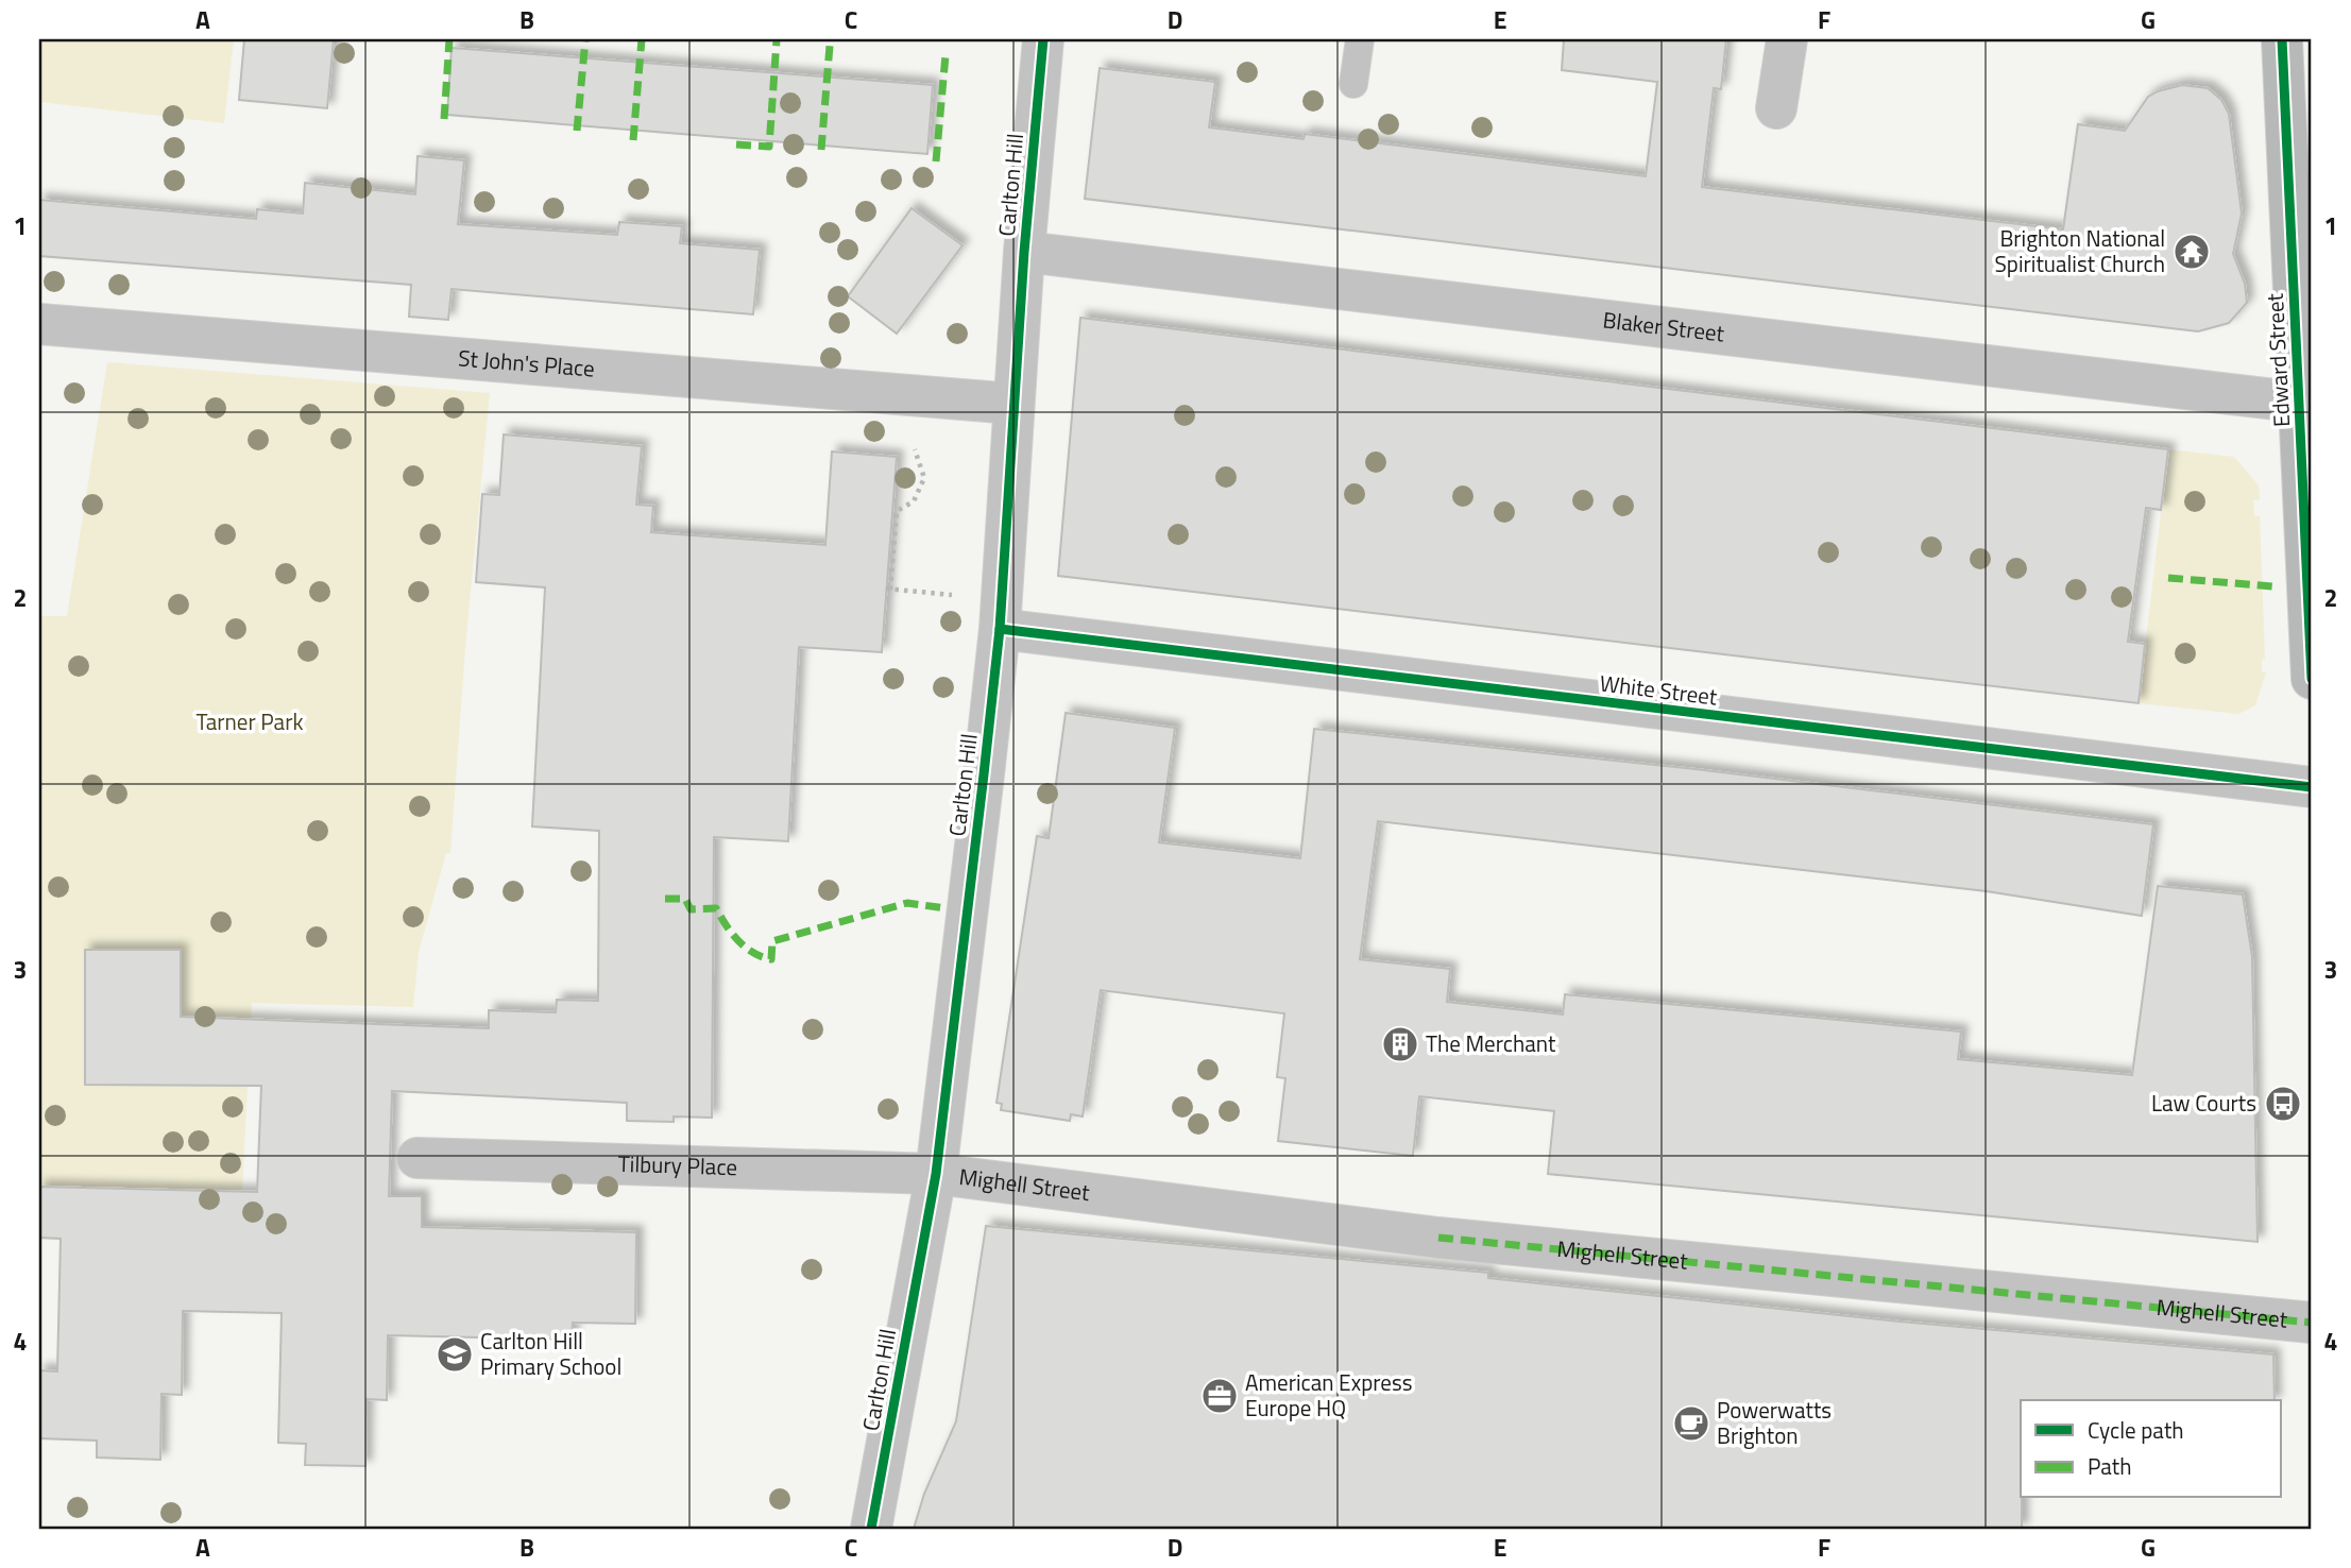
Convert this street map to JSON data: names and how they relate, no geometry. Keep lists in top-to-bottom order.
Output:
{
  "streets": {
    "street": [
      "Carlton Hill",
      "Blaker Street",
      "Edward Street",
      "St John's Place",
      "White Street",
      "Tilbury Place",
      "Mighell Street"
    ]
  },
  "crossings": [
    ["Carlton Hill", "Blaker Street"],
    ["Carlton Hill", "St John's Place"],
    ["Carlton Hill", "White Street"],
    ["Carlton Hill", "Tilbury Place"],
    ["Carlton Hill", "Mighell Street"],
    ["Blaker Street", "Edward Street"],
    ["Tilbury Place", "Mighell Street"]
  ],
  "parks": ["Tarner Park"],
  "places": {
    "temple": ["Brighton National Spiritualist Church"],
    "building": ["The Merchant"],
    "bus stop": ["Law Courts"],
    "school or university": ["Carlton Hill Primary School"],
    "office": ["American Express Europe HQ"],
    "cafe": ["Powerwatts Brighton"]
  },
  "legend": ["Cycle path", "Path"],
  "grid": {
    "columns": [
      "A",
      "B",
      "C",
      "D",
      "E",
      "F",
      "G"
    ],
    "rows": [
      "1",
      "2",
      "3",
      "4"
    ]
  }
}
